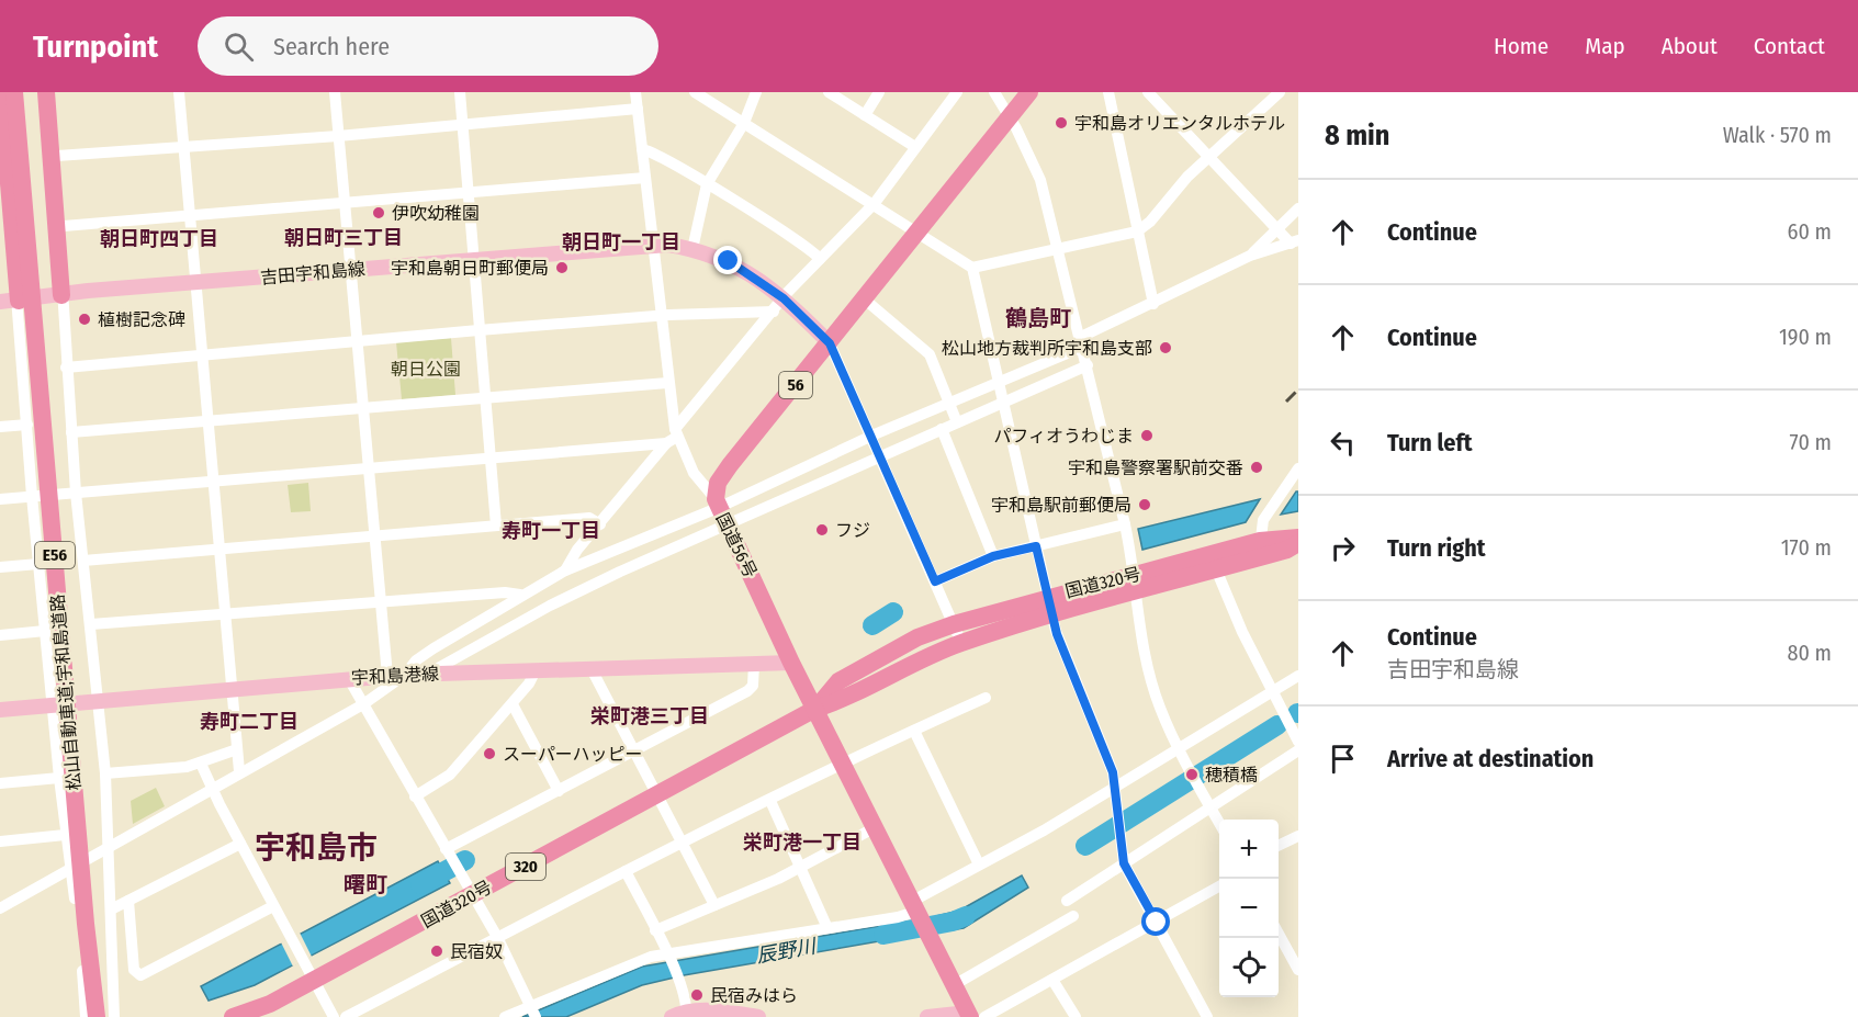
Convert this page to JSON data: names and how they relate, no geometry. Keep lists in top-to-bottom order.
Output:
{
  "streets": {
    "highway": [
      "56",
      "国道56号",
      "E56",
      "国道320号",
      "松山自動車道;宇和島道路",
      "320"
    ],
    "main road": ["吉田宇和島線", "宇和島港線"]
  },
  "crossings": [
    ["吉田宇和島線", "国道56号"],
    ["国道56号", "国道320号"],
    ["国道56号", "宇和島港線"]
  ],
  "districts": [
    "朝日町三丁目",
    "朝日町四丁目",
    "朝日町一丁目",
    "鶴島町",
    "寿町一丁目",
    "栄町港三丁目",
    "寿町二丁目",
    "栄町港一丁目",
    "宇和島市",
    "曙町"
  ],
  "water": ["辰野川"],
  "parks": ["朝日公園"],
  "places": [
    "宇和島オリエンタルホテル",
    "伊吹幼稚園",
    "宇和島朝日町郵便局",
    "植樹記念碑",
    "松山地方裁判所宇和島支部",
    "パフィオうわじま",
    "宇和島警察署駅前交番",
    "宇和島駅前郵便局",
    "フジ",
    "スーパーハッピー",
    "穂積橋",
    "民宿奴",
    "民宿みはら"
  ],
  "page": {
    "header": "Turnpoint",
    "search": "Search here",
    "nav": [
      "Home",
      "Map",
      "About",
      "Contact"
    ],
    "heading": ["8 min", "Walk · 570 m"],
    "list": [
      ["Continue", "60 m"],
      ["Continue", "190 m"],
      ["Turn left", "70 m"],
      ["Turn right", "170 m"],
      ["Continue", "吉田宇和島線", "80 m"],
      "Arrive at destination"
    ],
    "map_buttons": ["+", "−"]
  }
}
